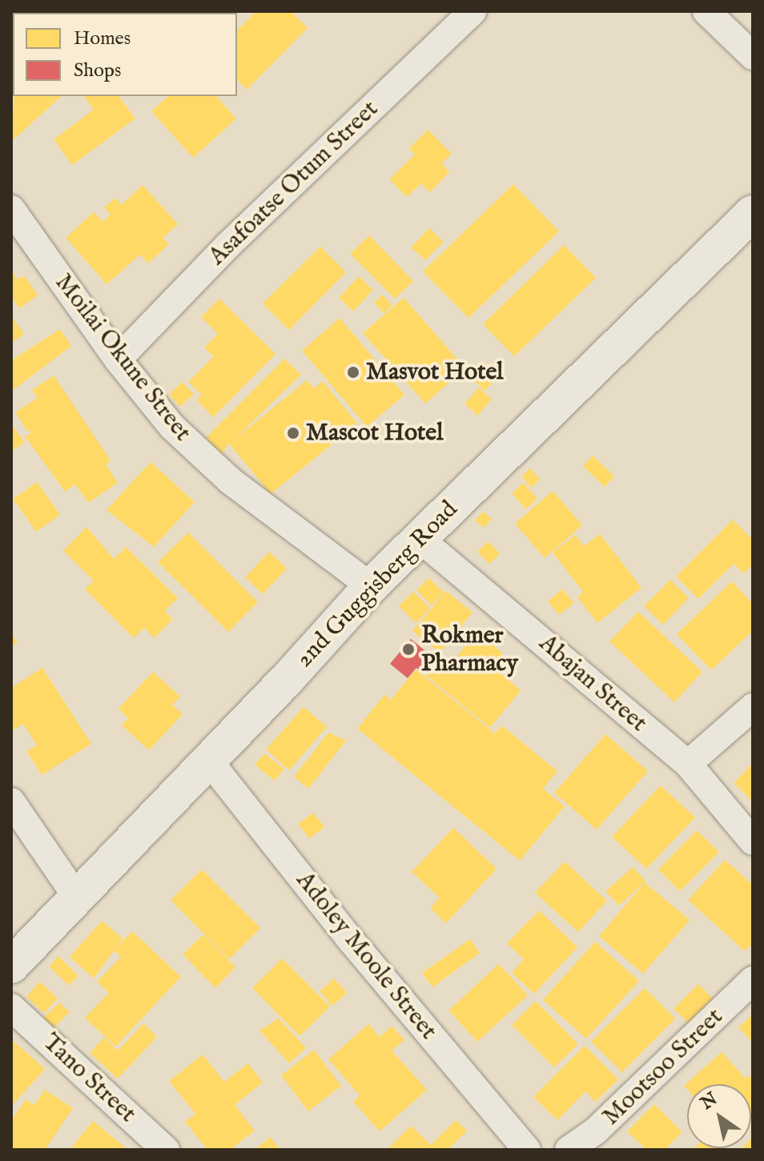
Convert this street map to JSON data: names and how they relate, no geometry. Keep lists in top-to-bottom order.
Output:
{
  "streets": {
    "main road": ["2nd Guggisberg Road"],
    "street": [
      "Asafoatse Otum Street",
      "Moilai Okune Street",
      "Abajan Street",
      "Adoley Moole Street",
      "Mootsoo Street",
      "Tano Street"
    ]
  },
  "crossings": [
    ["Asafoatse Otum Street", "Moilai Okune Street"],
    ["Moilai Okune Street", "2nd Guggisberg Road"],
    ["2nd Guggisberg Road", "Abajan Street"],
    ["2nd Guggisberg Road", "Adoley Moole Street"]
  ],
  "places": ["Masvot Hotel", "Mascot Hotel", "Rokmer Pharmacy"],
  "legend": ["Homes", "Shops"],
  "north": "top left"
}
